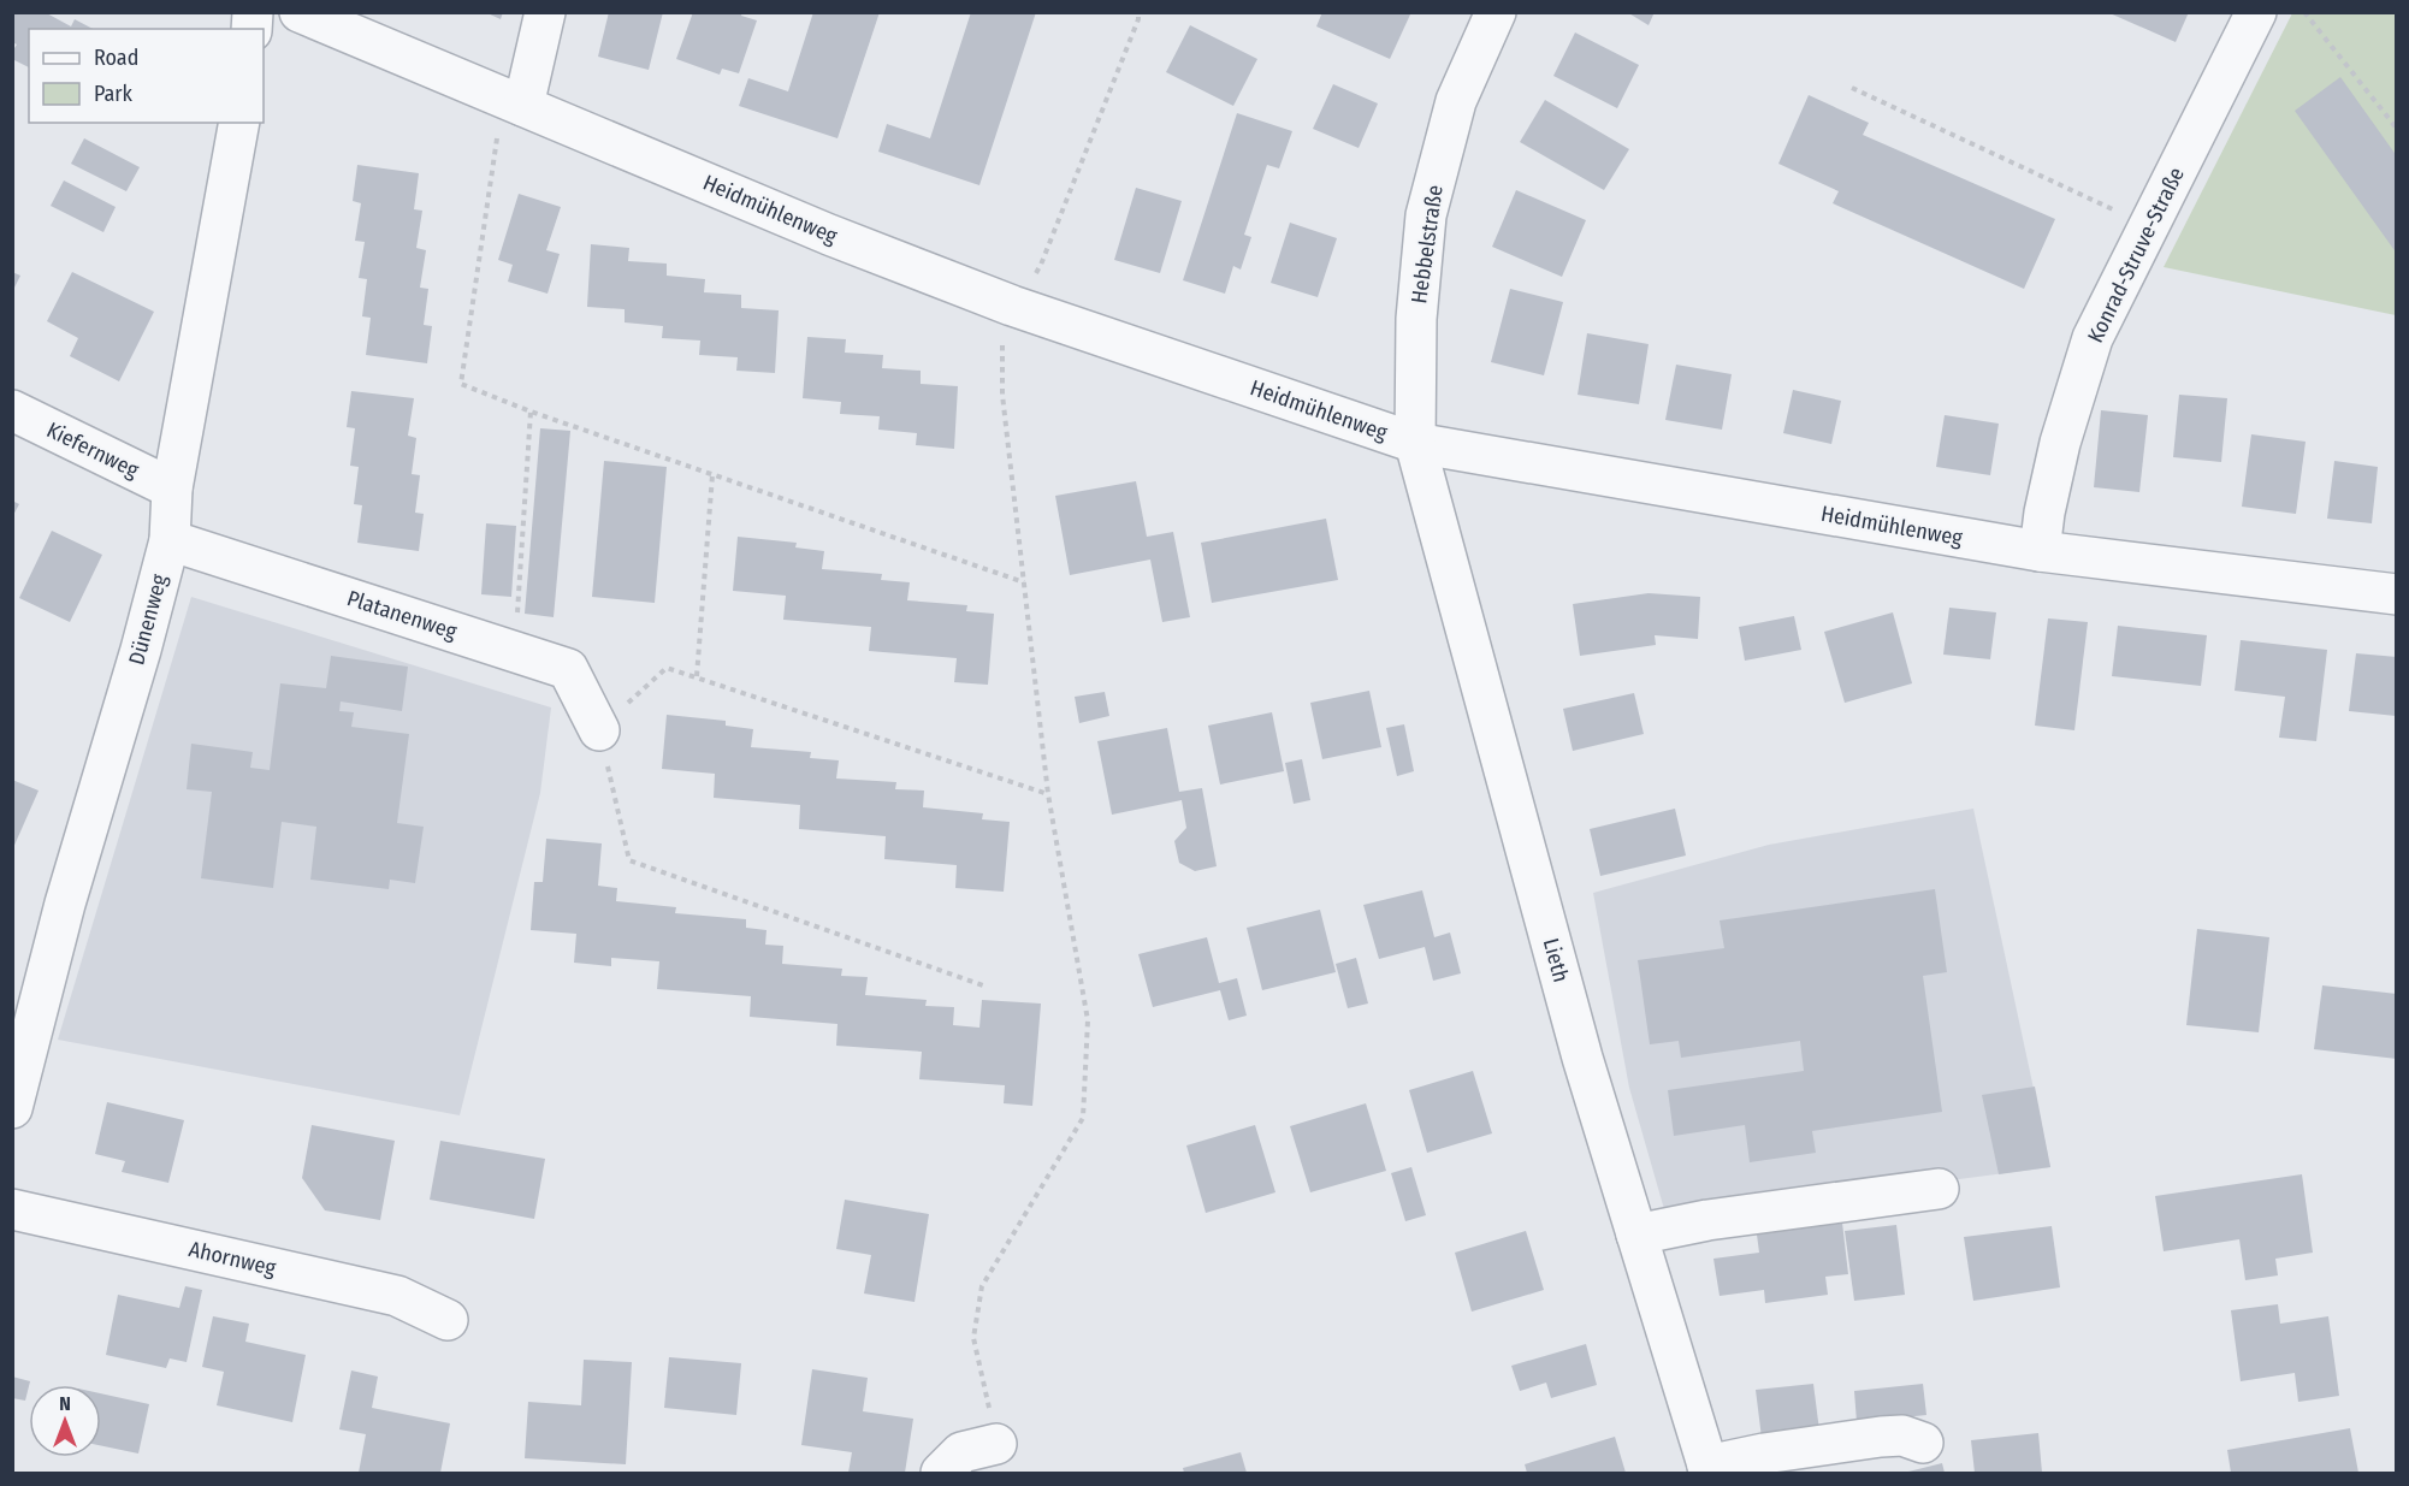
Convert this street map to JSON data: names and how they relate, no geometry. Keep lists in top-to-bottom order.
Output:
{
  "streets": {
    "street": [
      "Heidmühlenweg",
      "Hebbelstraße",
      "Konrad-Struve-Straße",
      "Kiefernweg",
      "Platanenweg",
      "Dünenweg",
      "Lieth",
      "Ahornweg"
    ]
  },
  "crossings": [
    ["Heidmühlenweg", "Hebbelstraße"],
    ["Heidmühlenweg", "Konrad-Struve-Straße"],
    ["Heidmühlenweg", "Lieth"],
    ["Hebbelstraße", "Lieth"],
    ["Kiefernweg", "Dünenweg"],
    ["Platanenweg", "Dünenweg"]
  ],
  "legend": ["Road", "Park"],
  "north": "top"
}
